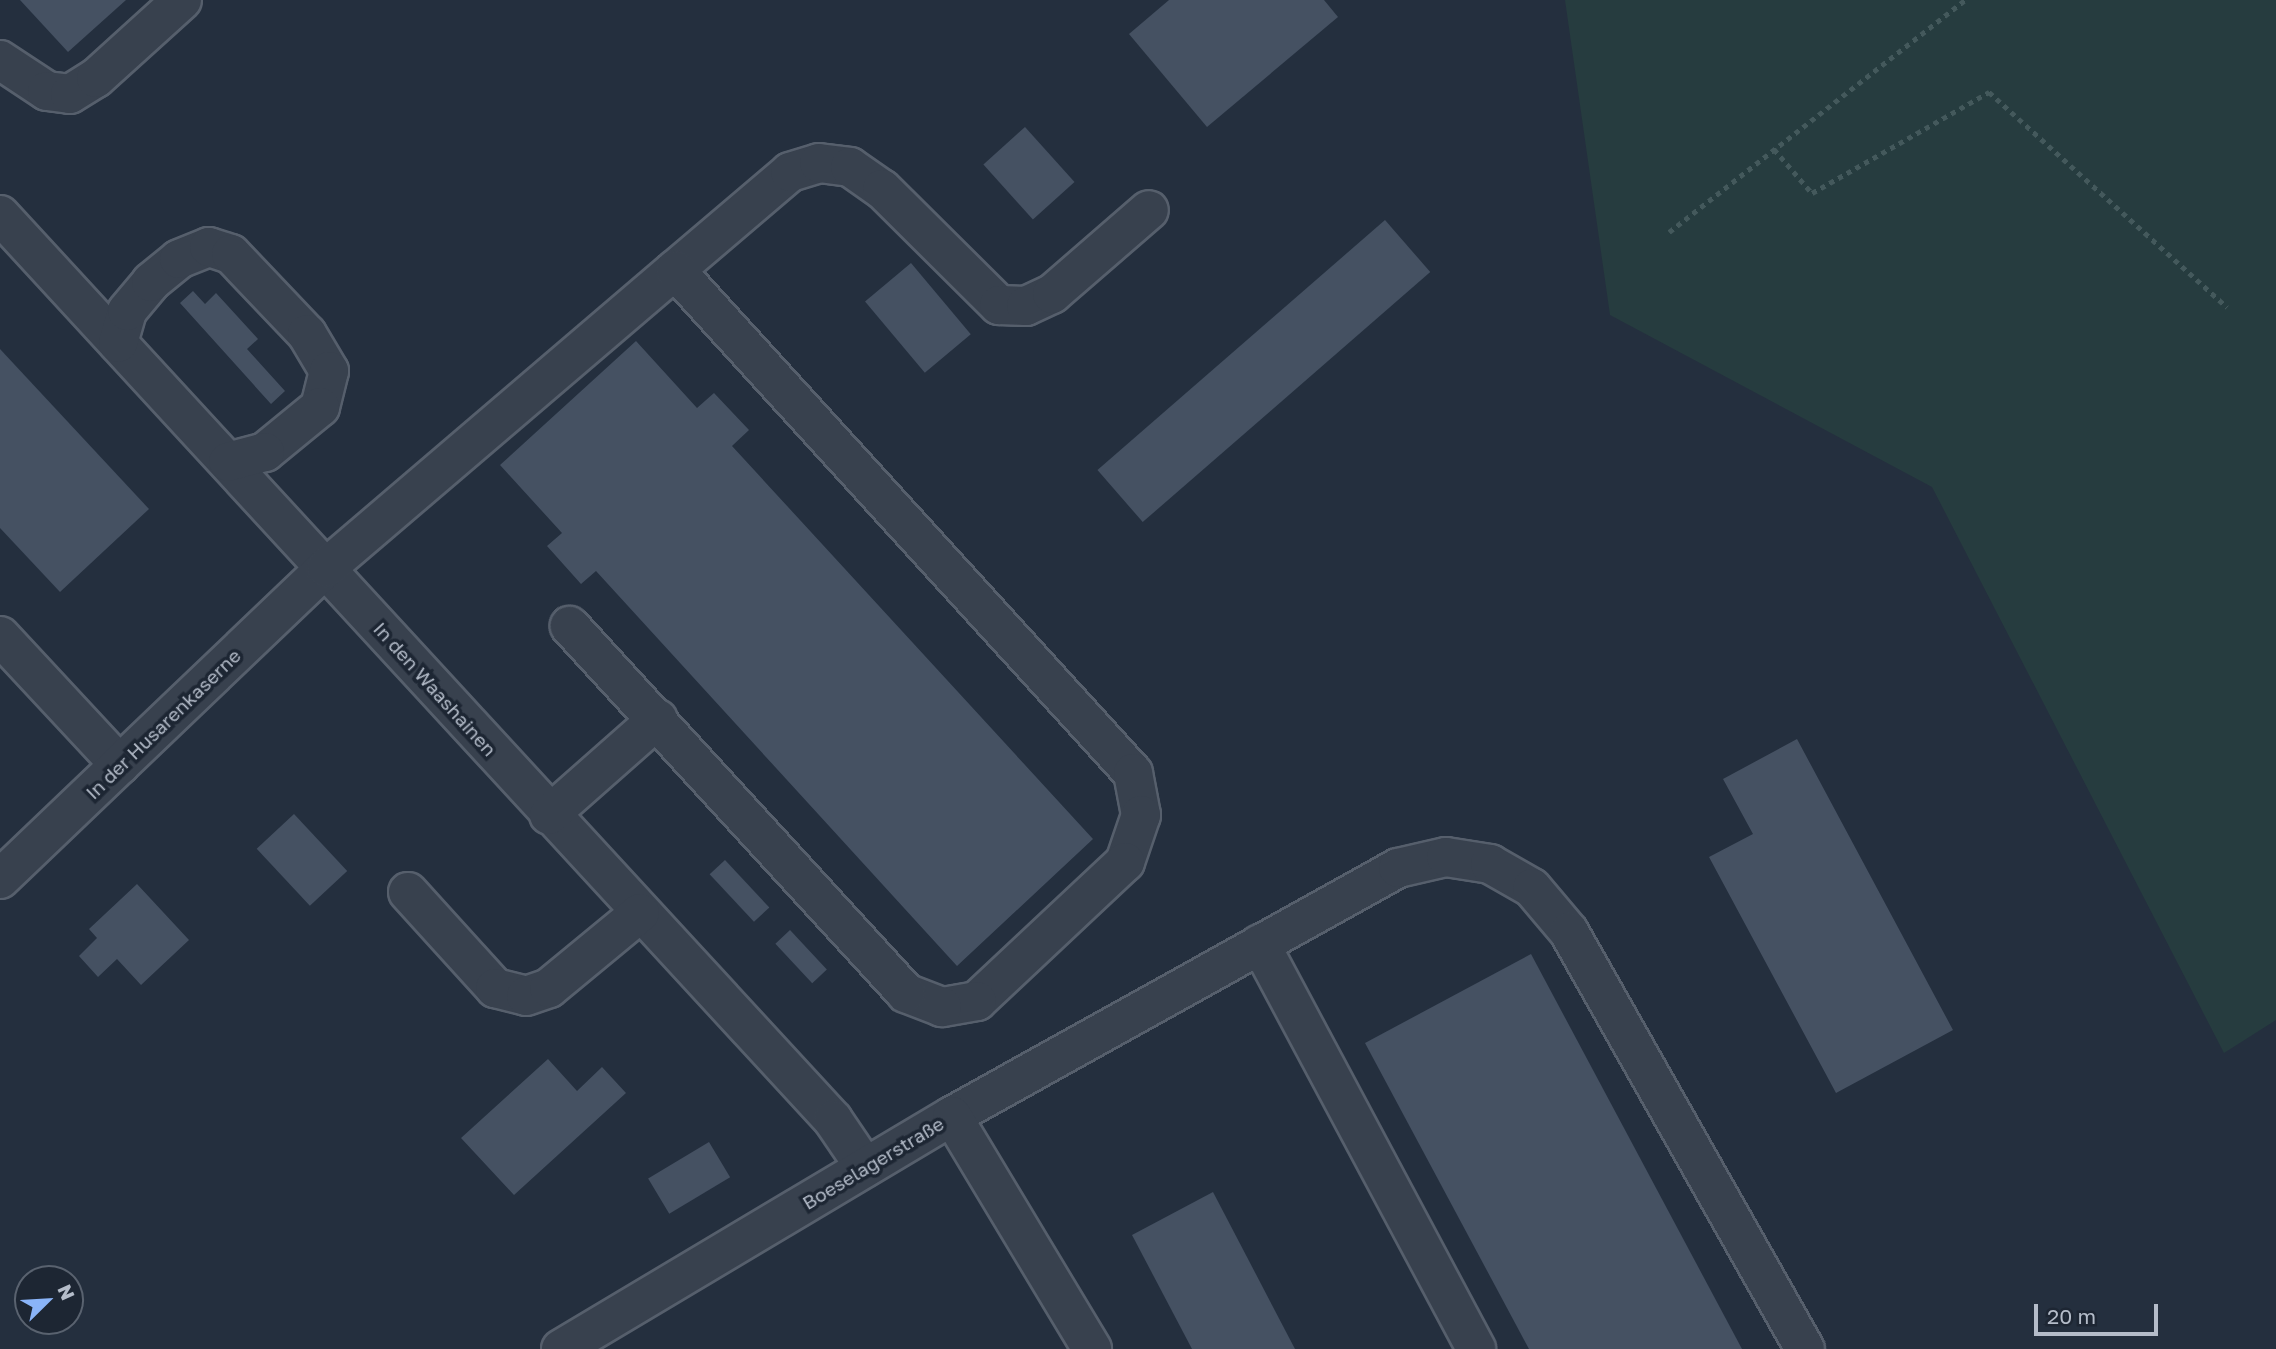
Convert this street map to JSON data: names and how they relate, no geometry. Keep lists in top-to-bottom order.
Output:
{
  "streets": {
    "street": ["In den Waashainen", "In der Husarenkaserne", "Boeselagerstraße"]
  },
  "crossings": [
    ["In den Waashainen", "In der Husarenkaserne"],
    ["In den Waashainen", "Boeselagerstraße"]
  ],
  "scale_bar": "20 m",
  "north": "top right"
}
